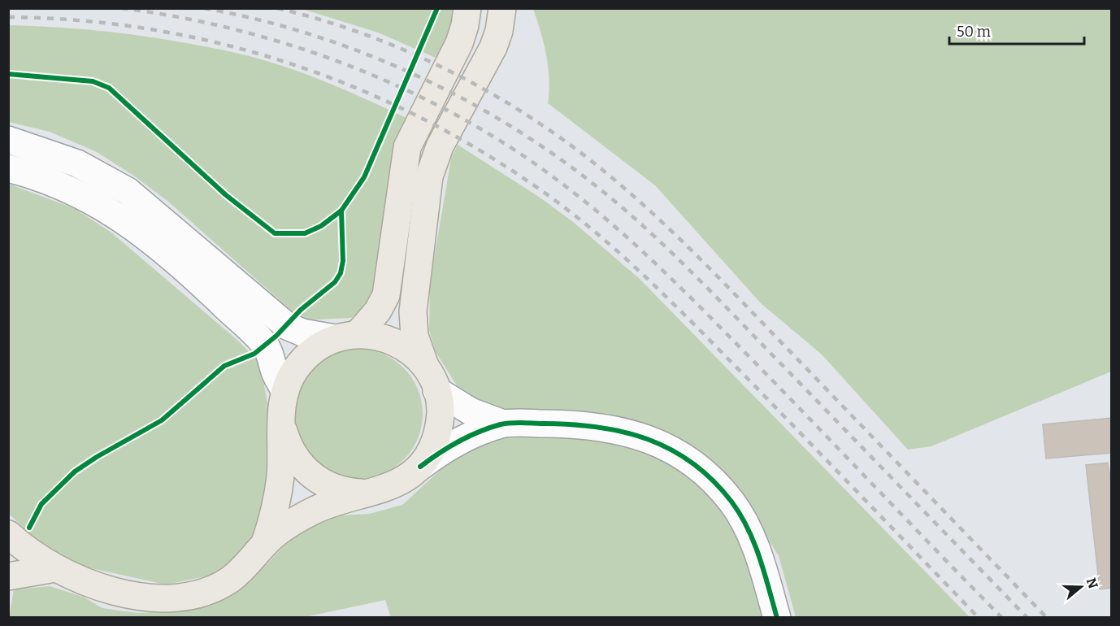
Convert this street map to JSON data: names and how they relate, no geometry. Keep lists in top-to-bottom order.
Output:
{
  "scale_bar": "50 m",
  "north": "right"
}
